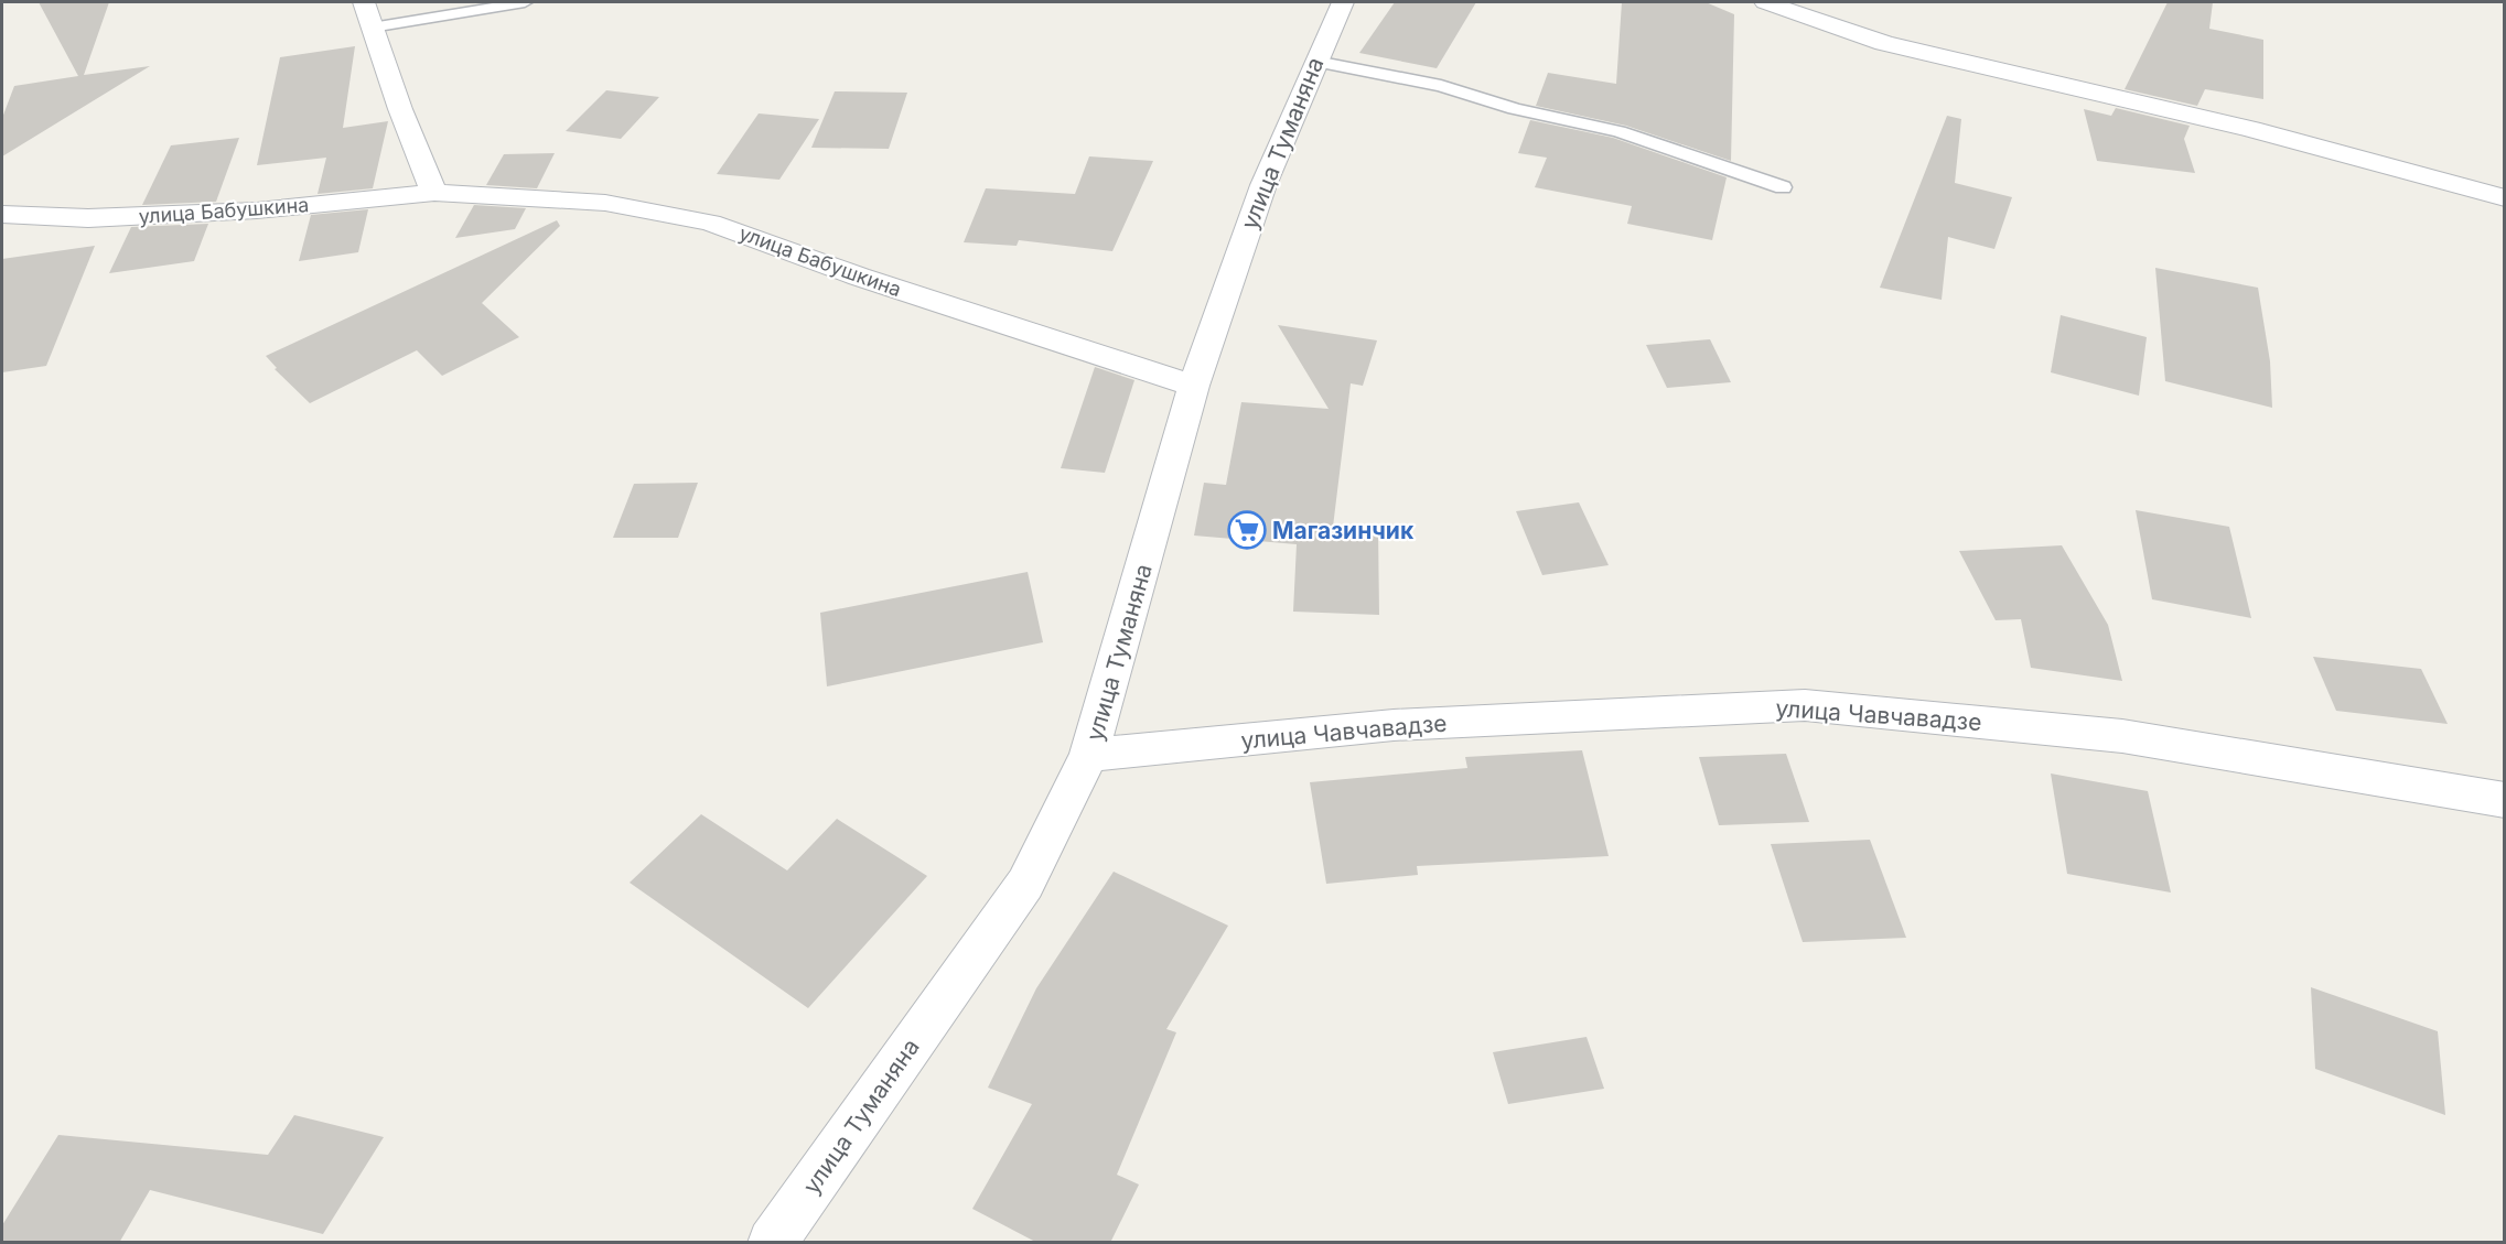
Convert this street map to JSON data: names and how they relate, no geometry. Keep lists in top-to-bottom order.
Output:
{
  "streets": {
    "street": ["улица Туманяна", "улица Бабушкина", "улица Чавчавадзе"]
  },
  "crossings": [
    ["улица Туманяна", "улица Бабушкина"],
    ["улица Туманяна", "улица Чавчавадзе"]
  ],
  "places": {
    "supermarket": ["Магазинчик"]
  }
}
